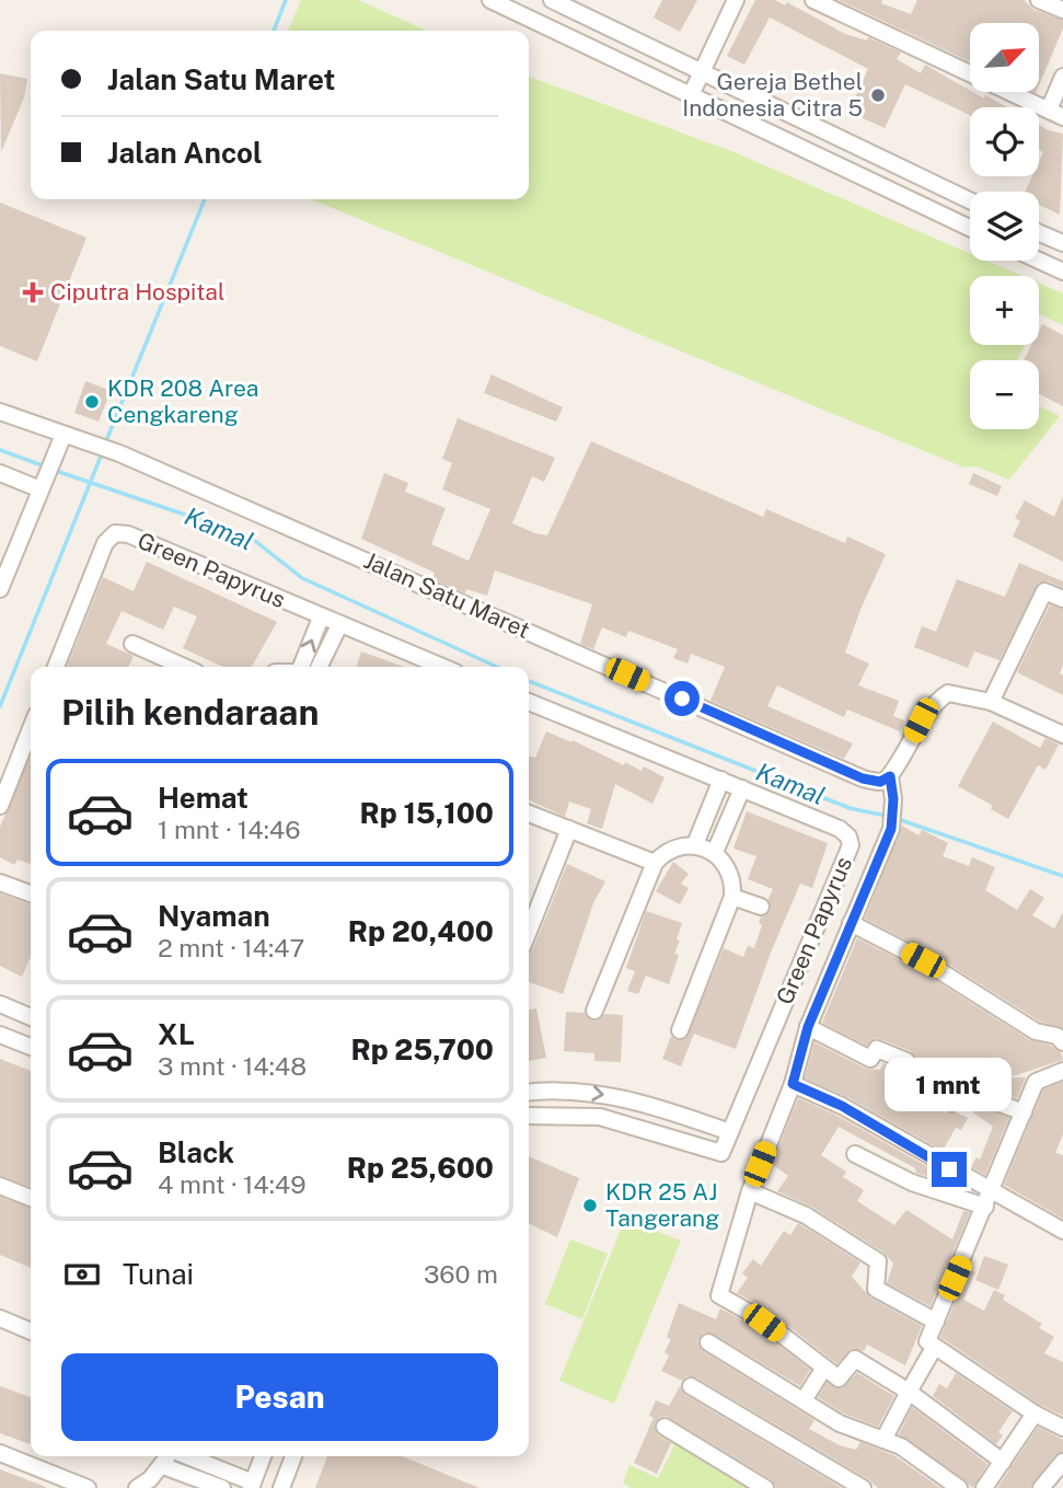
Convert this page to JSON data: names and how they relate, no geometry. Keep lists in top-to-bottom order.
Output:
{
  "streets": {
    "street": ["Green Papyrus", "Jalan Satu Maret"]
  },
  "water": ["Kamal"],
  "places": {
    "other": ["Gereja Bethel Indonesia Citra 5", "KDR 208 Area Cengkareng", "KDR 25 AJ Tangerang"],
    "health": ["Ciputra Hospital"]
  },
  "north": "top right",
  "page": {
    "map_buttons": ["+", "−"],
    "banner": ["Jalan Satu Maret", "Jalan Ancol"],
    "heading": "Pilih kendaraan",
    "list": [
      {
        "name": "Hemat",
        "note": "1 mnt · 14:46",
        "value": "Rp 15,100"
      },
      {
        "name": "Nyaman",
        "note": "2 mnt · 14:47",
        "value": "Rp 20,400"
      },
      {
        "name": "XL",
        "note": "3 mnt · 14:48",
        "value": "Rp 25,700"
      },
      {
        "name": "Black",
        "note": "4 mnt · 14:49",
        "value": "Rp 25,600"
      }
    ],
    "bubble": "1 mnt",
    "pay": ["Tunai", "360 m"],
    "buttons": "Pesan"
  }
}
